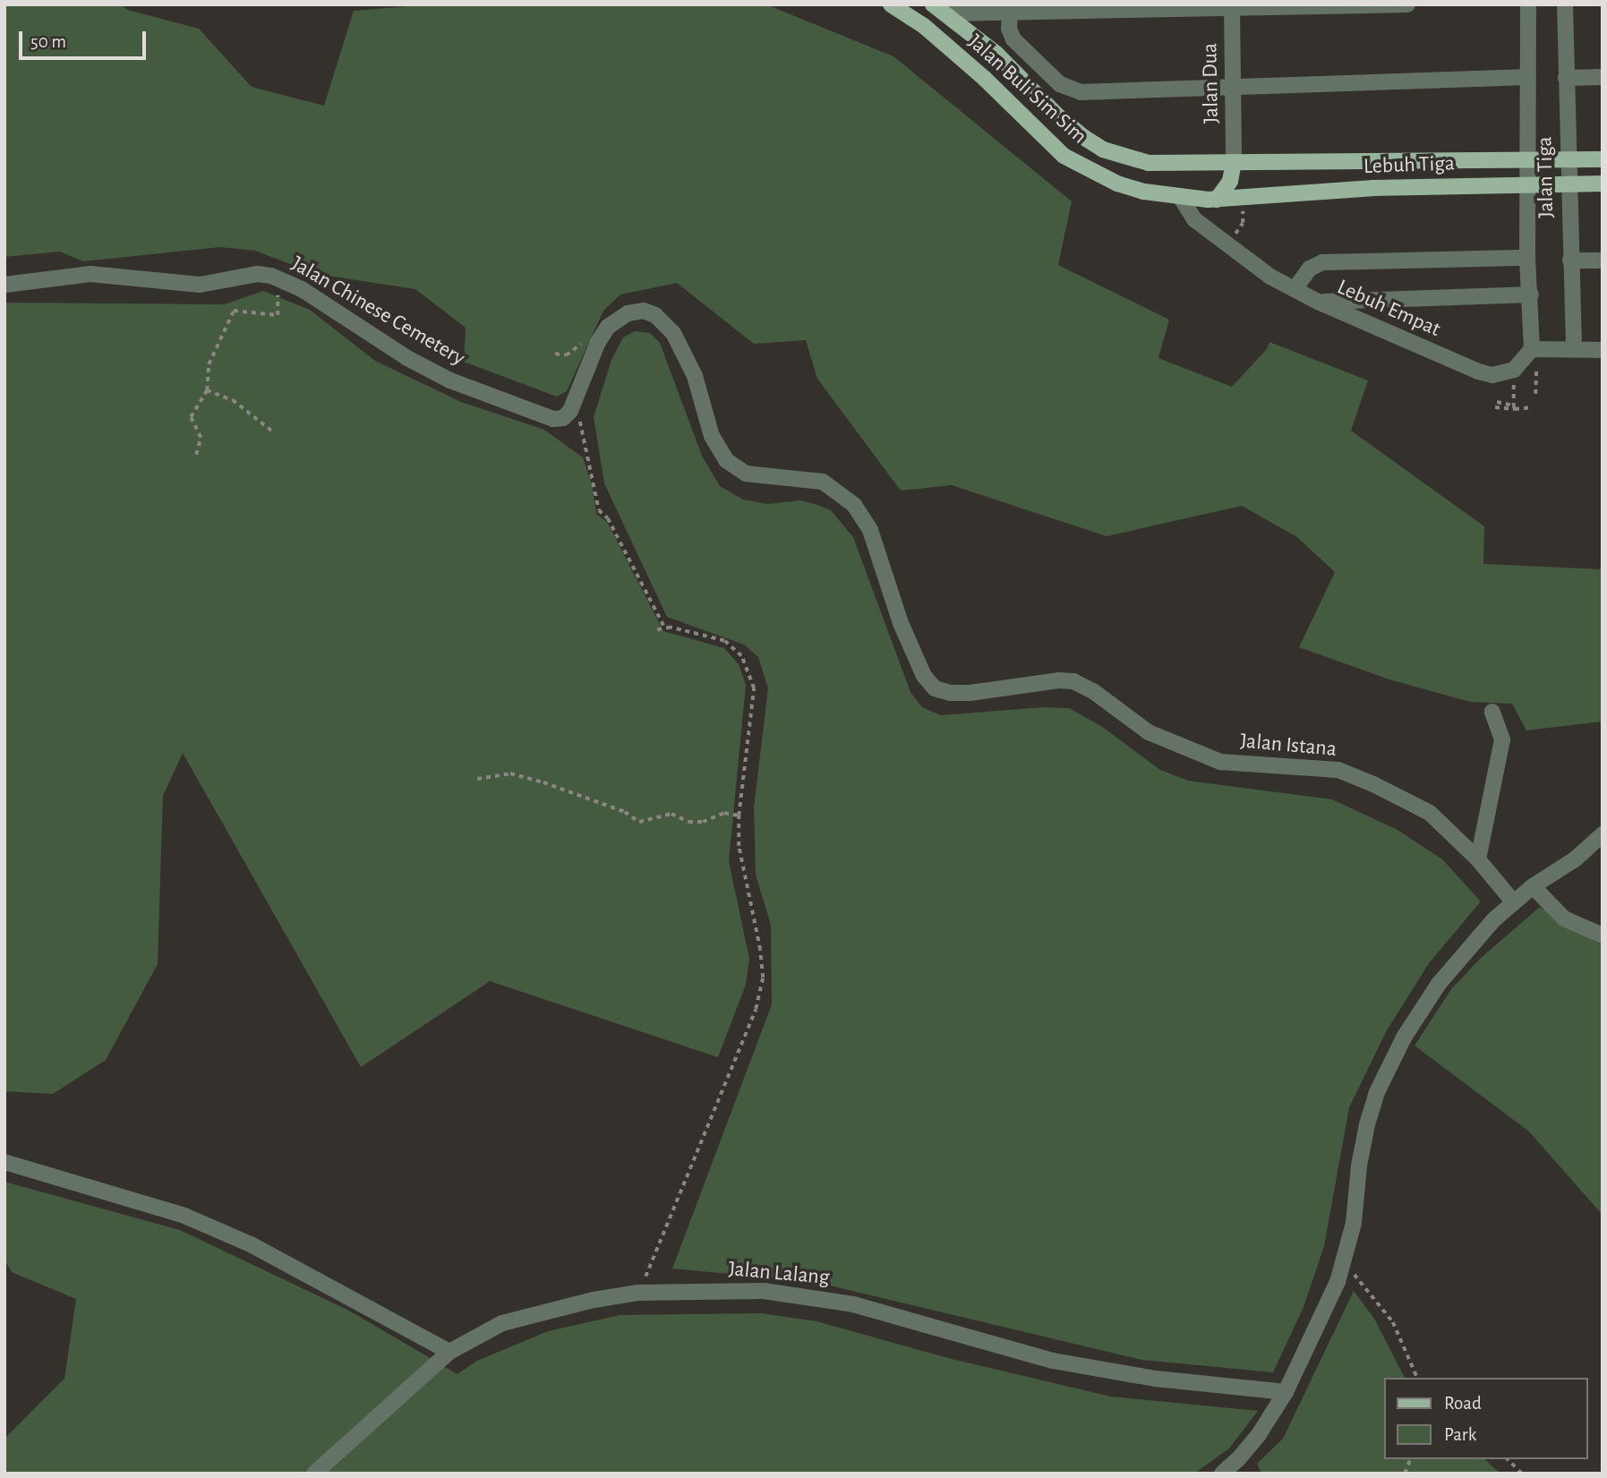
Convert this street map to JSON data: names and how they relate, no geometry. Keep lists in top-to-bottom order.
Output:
{
  "streets": {
    "main road": ["Jalan Buli Sim Sim", "Lebuh Tiga"],
    "street": [
      "Jalan Dua",
      "Jalan Tiga",
      "Lebuh Empat",
      "Jalan Chinese Cemetery",
      "Jalan Istana",
      "Jalan Lalang"
    ]
  },
  "crossings": [
    ["Jalan Dua", "Jalan Buli Sim Sim"],
    ["Jalan Dua", "Lebuh Tiga"],
    ["Jalan Buli Sim Sim", "Lebuh Tiga"],
    ["Jalan Buli Sim Sim", "Lebuh Empat"],
    ["Lebuh Tiga", "Jalan Tiga"],
    ["Jalan Tiga", "Lebuh Empat"],
    ["Jalan Chinese Cemetery", "Jalan Istana"]
  ],
  "legend": ["Road", "Park"],
  "scale_bar": "50 m"
}
